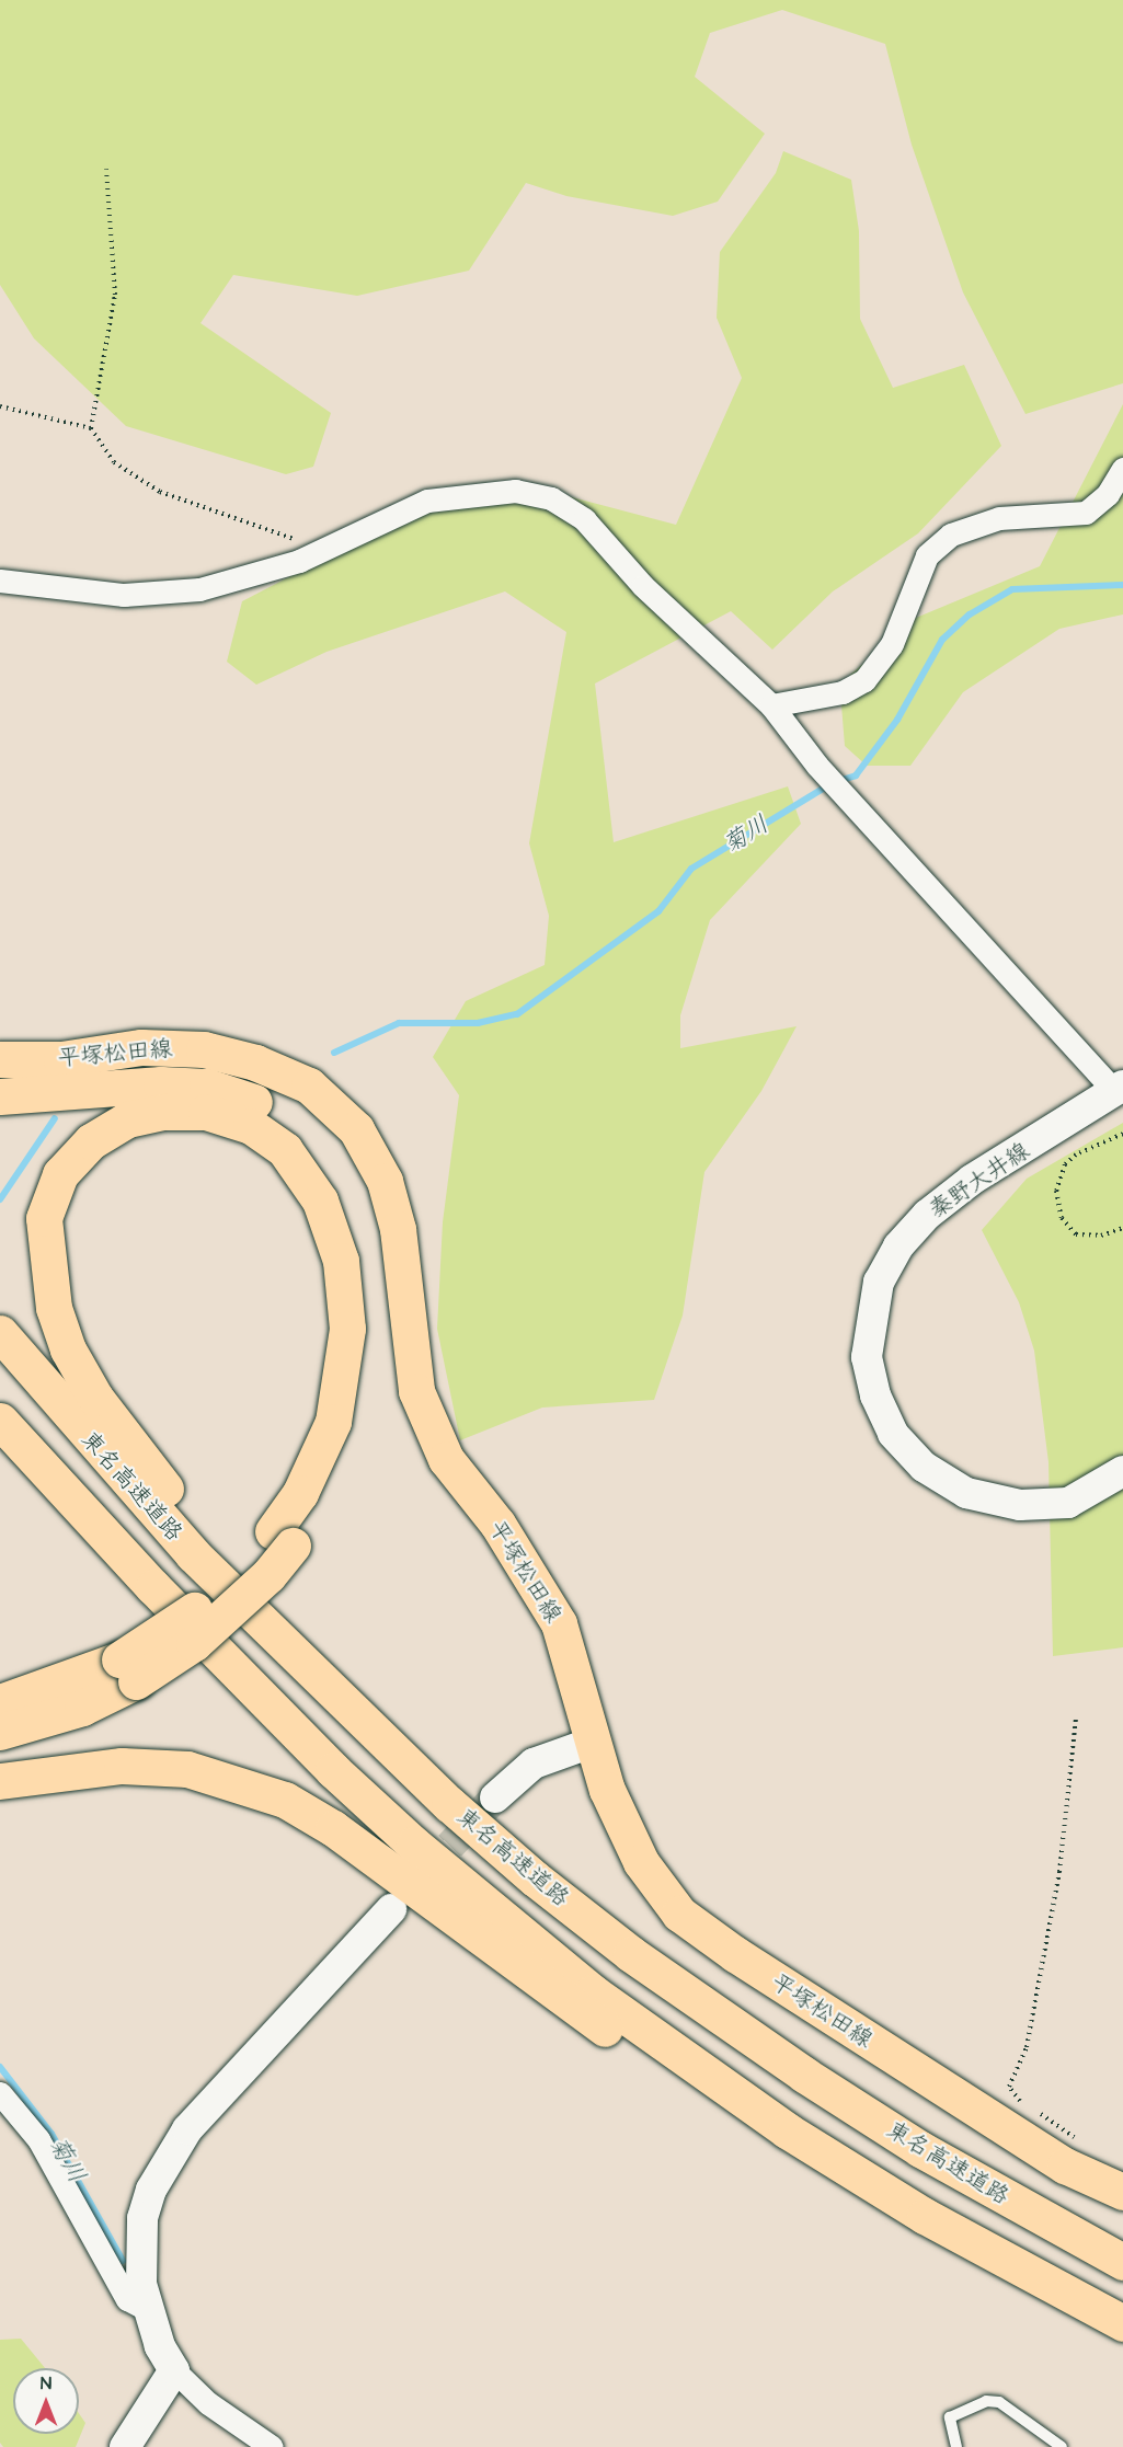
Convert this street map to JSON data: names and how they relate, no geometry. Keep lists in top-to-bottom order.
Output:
{
  "streets": {
    "main road": ["平塚松田線", "東名高速道路"],
    "street": ["秦野大井線"]
  },
  "water": ["菊川"],
  "north": "top"
}
